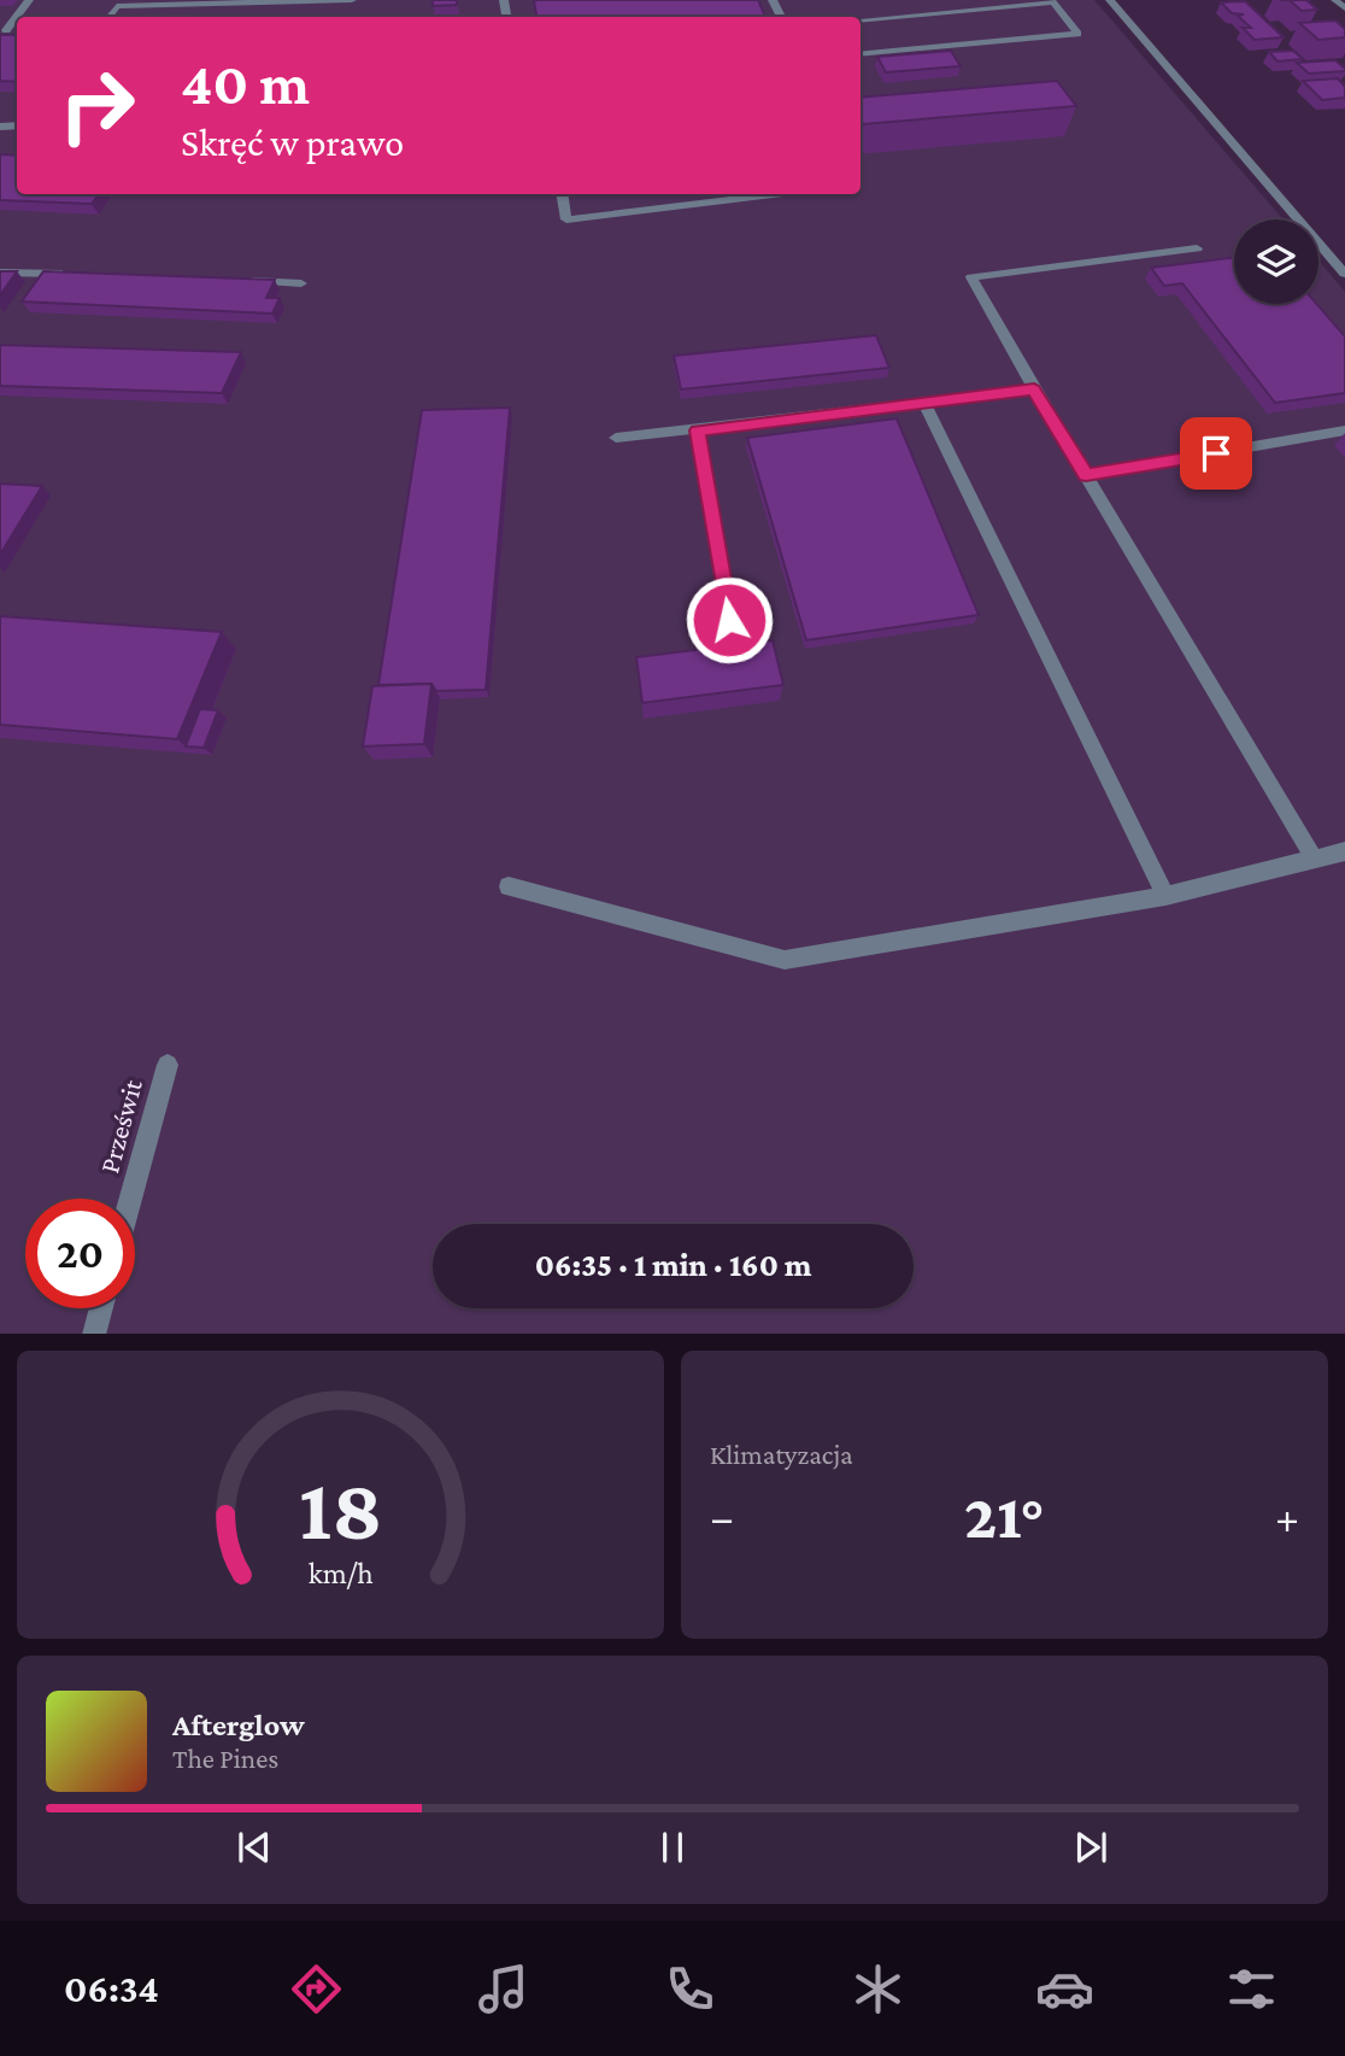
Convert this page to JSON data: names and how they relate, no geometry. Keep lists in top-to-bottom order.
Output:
{
  "streets": {
    "street": ["Prześwit"]
  },
  "page": {
    "turn": ["40 m", "Skręć w prawo"],
    "limit": "20",
    "trip": "06:35 · 1 min · 160 m",
    "tile": "Klimatyzacja",
    "heat": ["−", "21°", "+"],
    "song": ["Afterglow", "The Pines"],
    "tabs": "06:34",
    "gauge": ["18", "km/h"]
  }
}
